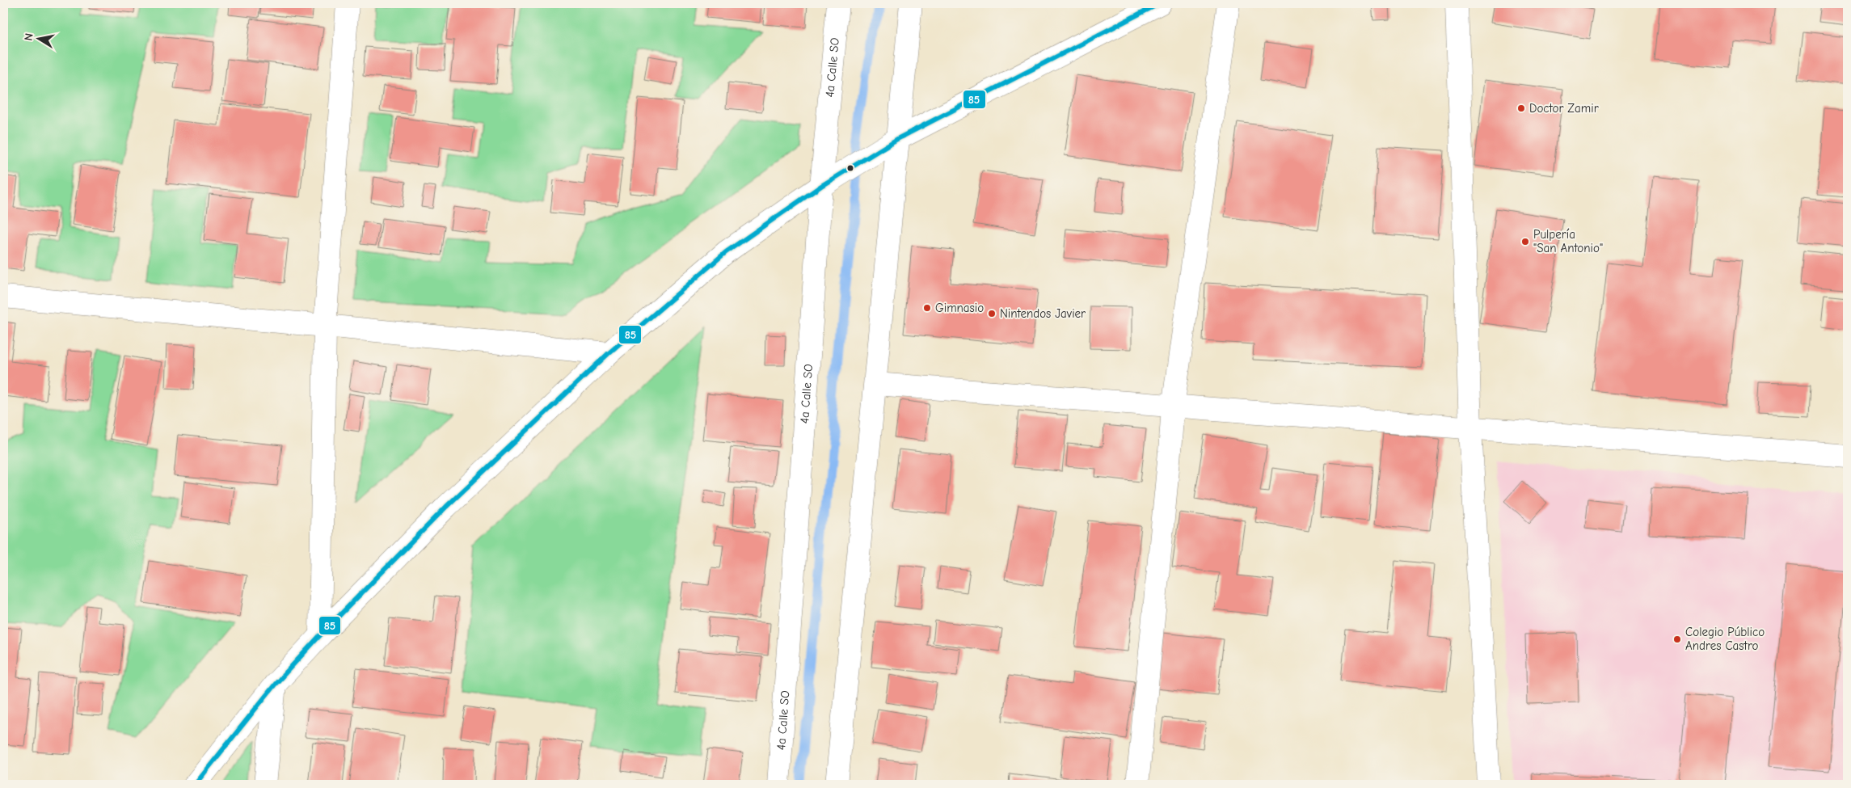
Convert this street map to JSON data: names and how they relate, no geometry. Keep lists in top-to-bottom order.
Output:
{
  "streets": {
    "main road": ["4a Calle SO"]
  },
  "places": [
    "Doctor Zamir",
    "Pulpería \"San Antonio\"",
    "Gimnasio",
    "Nintendos Javier",
    "Colegio Público Andres Castro"
  ],
  "lines": ["transit line 85"],
  "north": "left"
}
